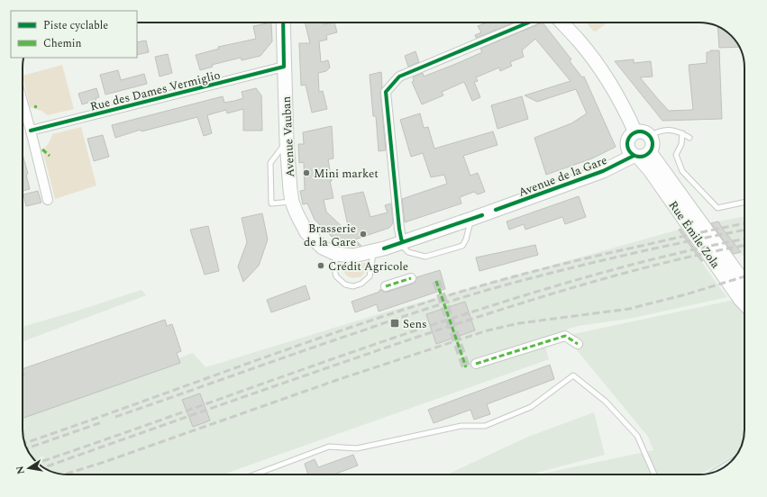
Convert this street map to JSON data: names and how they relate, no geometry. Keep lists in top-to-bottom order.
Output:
{
  "streets": {
    "main road": ["Avenue Vauban", "Avenue de la Gare", "Rue Émile Zola"],
    "street": ["Rue des Dames Vermiglio"]
  },
  "crossings": [
    ["Rue des Dames Vermiglio", "Avenue Vauban"],
    ["Avenue Vauban", "Avenue de la Gare"],
    ["Avenue de la Gare", "Rue Émile Zola"]
  ],
  "places": {
    "other": ["Mini market", "Brasserie de la Gare", "Crédit Agricole"],
    "transit": ["Sens"]
  },
  "legend": ["Piste cyclable", "Chemin"],
  "north": "left"
}
